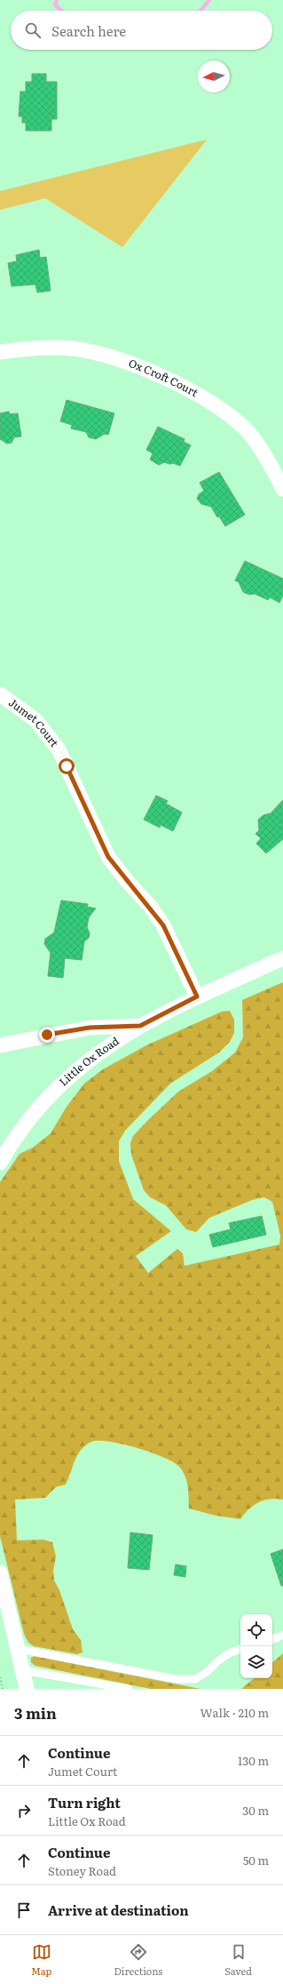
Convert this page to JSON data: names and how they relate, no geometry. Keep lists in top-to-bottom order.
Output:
{
  "streets": {
    "street": ["Ox Croft Court", "Jumet Court", "Little Ox Road"]
  },
  "crossings": [
    ["Jumet Court", "Little Ox Road"]
  ],
  "north": "left",
  "page": {
    "search": "Search here",
    "heading": ["3 min", "Walk · 210 m"],
    "list": [
      ["Continue", "Jumet Court", "130 m"],
      ["Turn right", "Little Ox Road", "30 m"],
      ["Continue", "Stoney Road", "50 m"],
      "Arrive at destination"
    ],
    "nav": ["Map", "Directions", "Saved"]
  }
}
